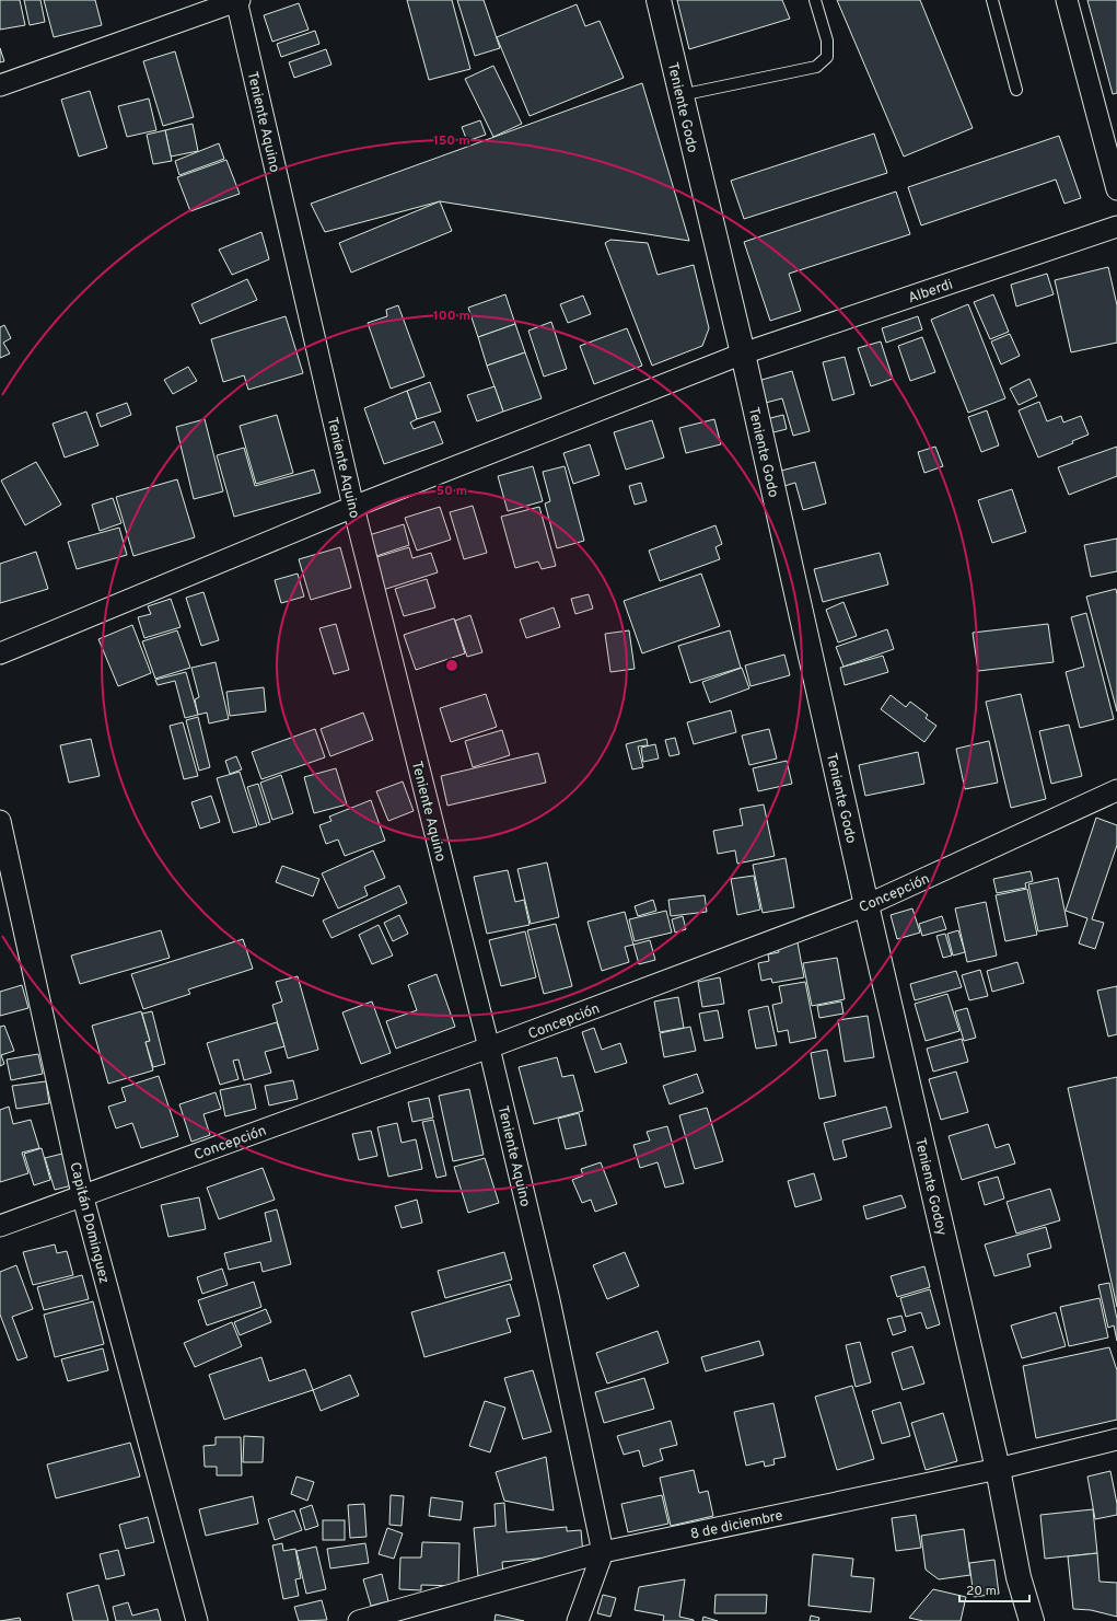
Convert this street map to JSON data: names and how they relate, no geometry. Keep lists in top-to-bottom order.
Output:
{
  "streets": {
    "main road": ["Teniente Godo", "Teniente Godoy"],
    "street": [
      "Teniente Aquino",
      "Alberdi",
      "Concepción",
      "Capitán Dominguez",
      "8 de diciembre"
    ]
  },
  "crossings": [
    ["Teniente Godo", "Alberdi"],
    ["Teniente Godo", "Concepción"],
    ["Teniente Godo", "Teniente Godoy"],
    ["Teniente Aquino", "Alberdi"],
    ["Teniente Aquino", "Concepción"],
    ["Teniente Aquino", "8 de diciembre"],
    ["Concepción", "Teniente Godoy"],
    ["Concepción", "Capitán Dominguez"],
    ["Teniente Godoy", "8 de diciembre"]
  ],
  "scale_bar": "20 m",
  "rings": ["150 m", "100 m", "50 m"]
}
